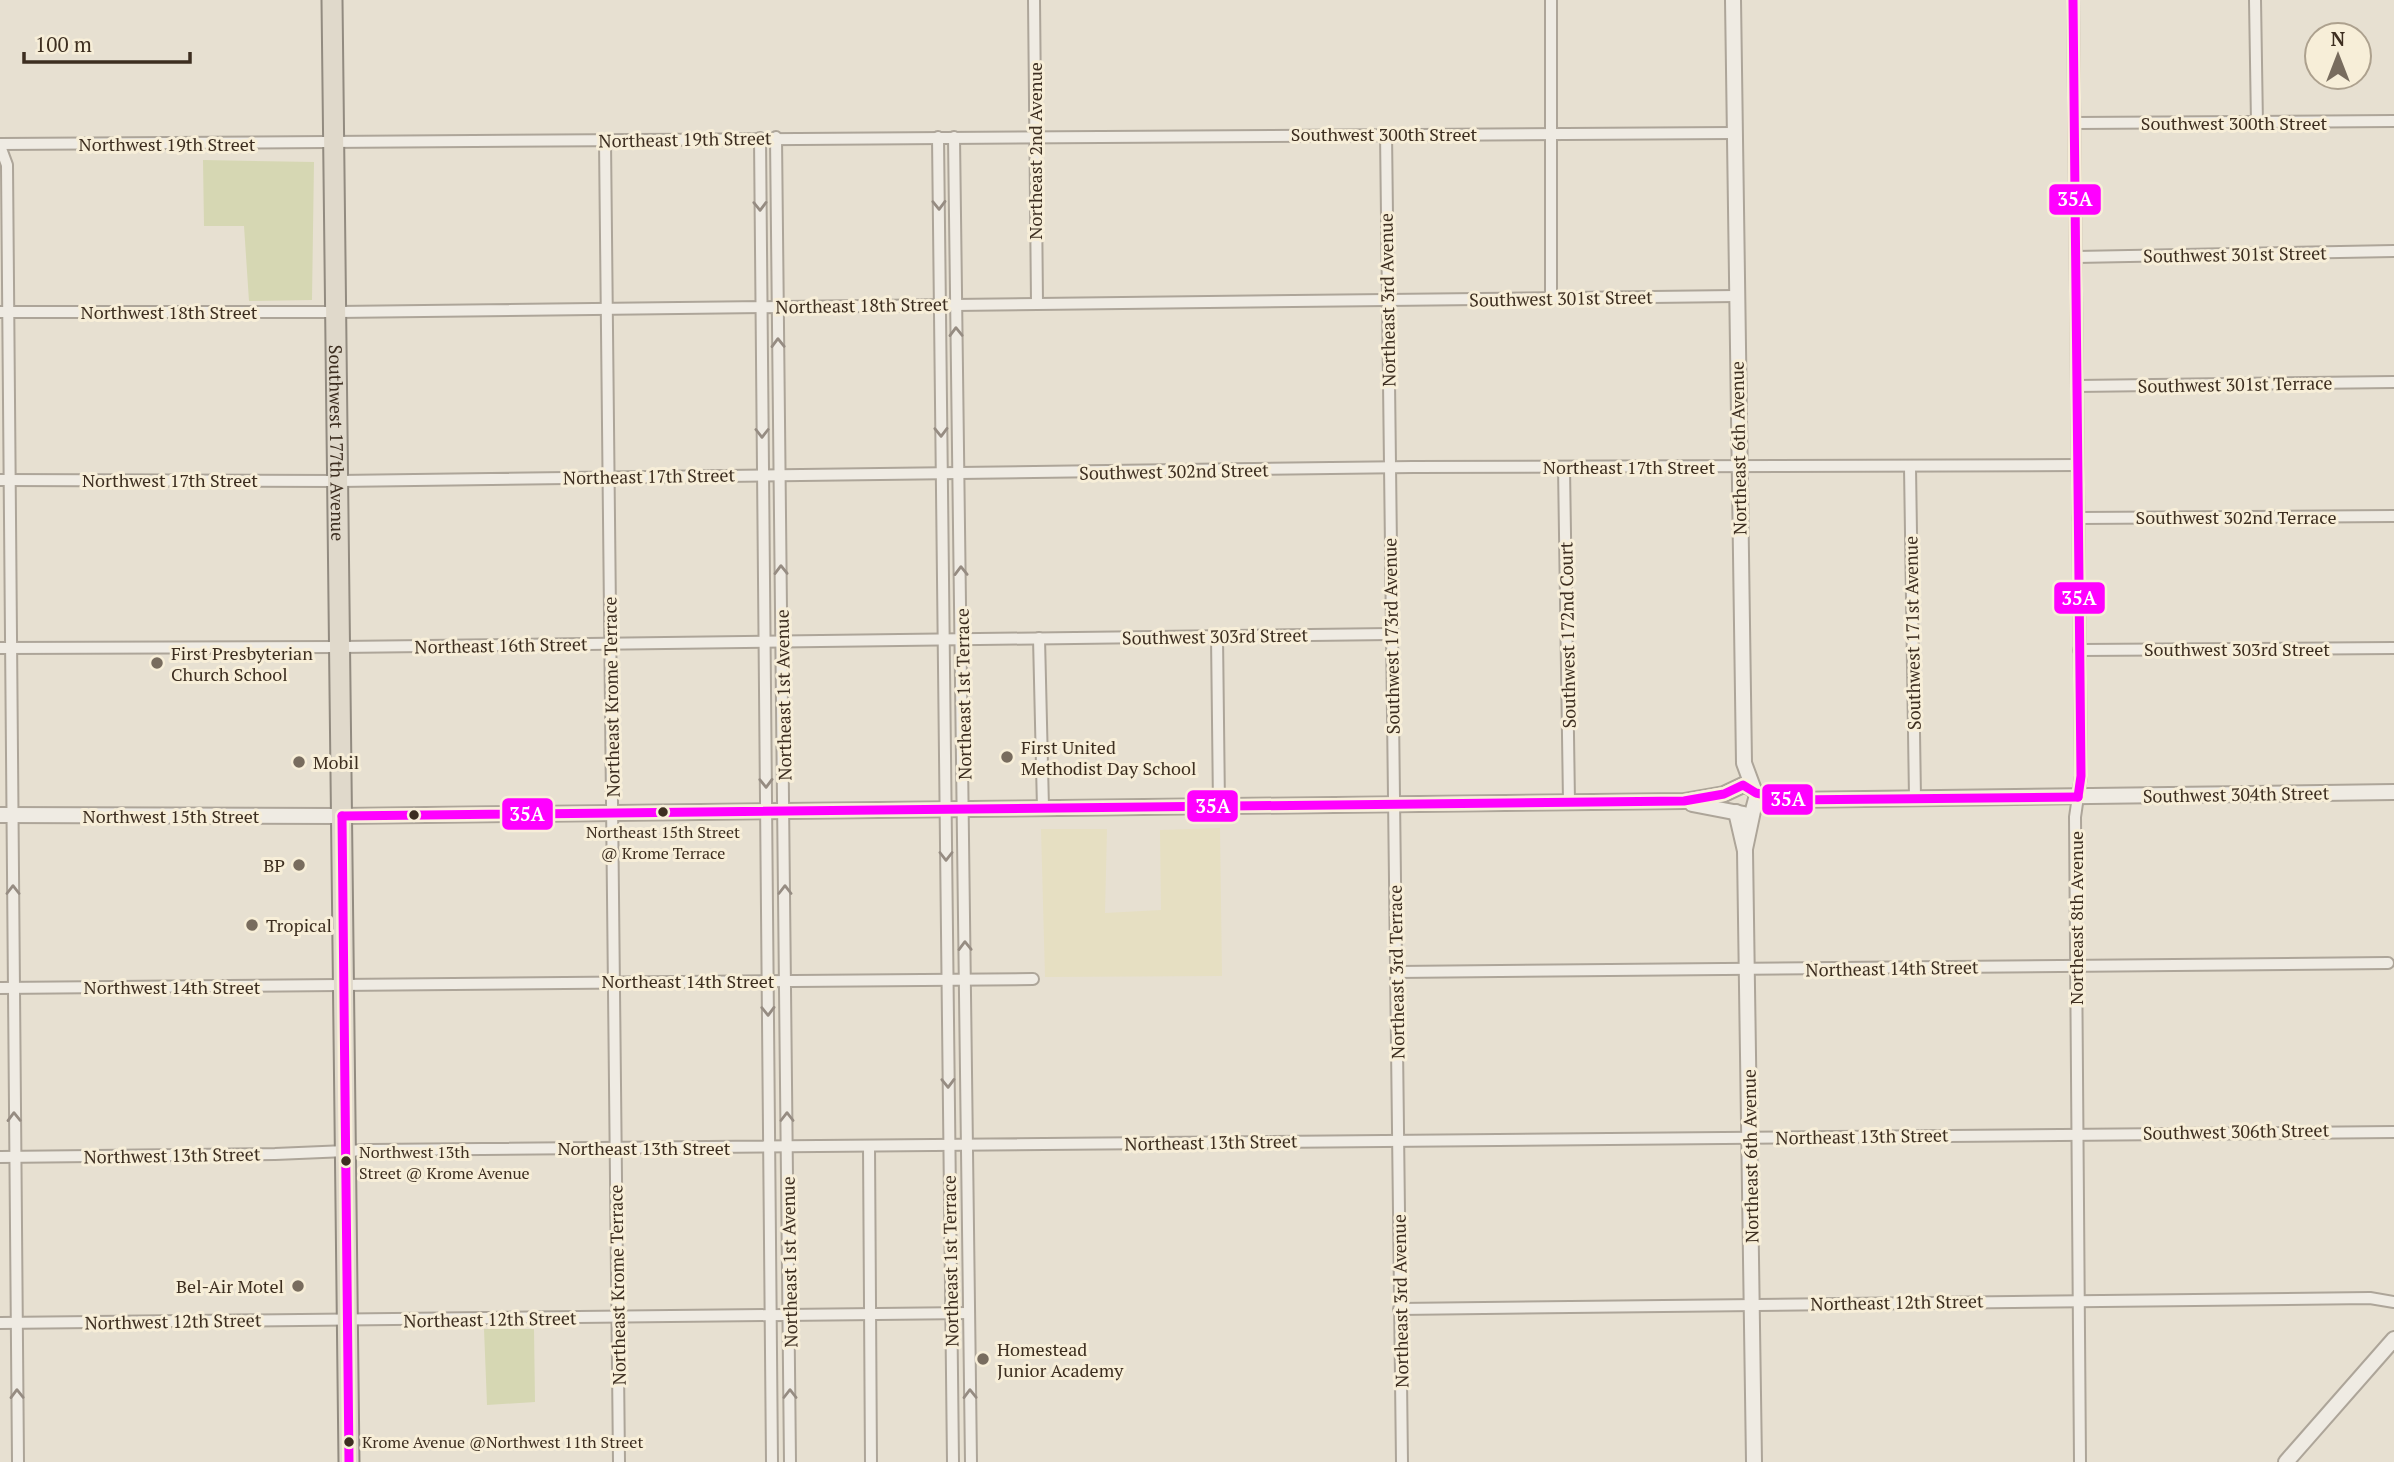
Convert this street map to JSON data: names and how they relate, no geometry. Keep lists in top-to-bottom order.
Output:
{
  "streets": {
    "highway": ["Southwest 177th Avenue"],
    "street": [
      "Southwest 300th Street",
      "Northeast 19th Street",
      "Northwest 19th Street",
      "Northeast 2nd Avenue",
      "Southwest 301st Street",
      "Northeast 3rd Avenue",
      "Northeast 18th Street",
      "Northwest 18th Street",
      "Southwest 301st Terrace",
      "Northeast 6th Avenue",
      "Northeast 17th Street",
      "Southwest 302nd Street",
      "Northwest 17th Street",
      "Southwest 302nd Terrace",
      "Southwest 171st Avenue",
      "Southwest 172nd Court",
      "Southwest 303rd Street",
      "Southwest 173rd Avenue",
      "Northeast 16th Street",
      "Northeast 1st Terrace",
      "Northeast 1st Avenue",
      "Northeast Krome Terrace",
      "Southwest 304th Street",
      "Northwest 15th Street",
      "Northeast 8th Avenue",
      "Northeast 14th Street",
      "Northeast 3rd Terrace",
      "Northwest 14th Street",
      "Southwest 306th Street",
      "Northeast 13th Street",
      "Northwest 13th Street",
      "Northeast 12th Street",
      "Northwest 12th Street"
    ]
  },
  "crossings": [
    ["Southwest 300th Street", "Northeast 19th Street"],
    ["Southwest 300th Street", "Northeast 2nd Avenue"],
    ["Southwest 300th Street", "Northeast 3rd Avenue"],
    ["Southwest 300th Street", "Northeast 6th Avenue"],
    ["Southwest 300th Street", "Northeast 8th Avenue"],
    ["Northeast 19th Street", "Northwest 19th Street"],
    ["Northeast 19th Street", "Northeast 2nd Avenue"],
    ["Northeast 19th Street", "Southwest 177th Avenue"],
    ["Northeast 19th Street", "Northeast 1st Terrace"],
    ["Northeast 19th Street", "Northeast 1st Avenue"],
    ["Northeast 19th Street", "Northeast Krome Terrace"],
    ["Northwest 19th Street", "Southwest 177th Avenue"],
    ["Northeast 2nd Avenue", "Northeast 18th Street"],
    ["Southwest 301st Street", "Northeast 3rd Avenue"],
    ["Southwest 301st Street", "Northeast 18th Street"],
    ["Southwest 301st Street", "Northeast 6th Avenue"],
    ["Southwest 301st Street", "Northeast 8th Avenue"],
    ["Northeast 3rd Avenue", "Northeast 18th Street"],
    ["Northeast 3rd Avenue", "Northeast 17th Street"],
    ["Northeast 3rd Avenue", "Southwest 302nd Street"],
    ["Northeast 3rd Avenue", "Southwest 173rd Avenue"],
    ["Northeast 3rd Avenue", "Northeast 3rd Terrace"],
    ["Northeast 3rd Avenue", "Northeast 13th Street"],
    ["Northeast 3rd Avenue", "Northeast 12th Street"],
    ["Northeast 18th Street", "Northwest 18th Street"],
    ["Northeast 18th Street", "Southwest 177th Avenue"],
    ["Northeast 18th Street", "Northeast 1st Terrace"],
    ["Northeast 18th Street", "Northeast 1st Avenue"],
    ["Northeast 18th Street", "Northeast Krome Terrace"],
    ["Northwest 18th Street", "Southwest 177th Avenue"],
    ["Southwest 301st Terrace", "Northeast 8th Avenue"],
    ["Southwest 177th Avenue", "Northeast 17th Street"],
    ["Southwest 177th Avenue", "Northwest 17th Street"],
    ["Southwest 177th Avenue", "Northeast 16th Street"],
    ["Southwest 177th Avenue", "Northwest 15th Street"],
    ["Southwest 177th Avenue", "Northeast 14th Street"],
    ["Southwest 177th Avenue", "Northwest 14th Street"],
    ["Southwest 177th Avenue", "Northeast 13th Street"],
    ["Southwest 177th Avenue", "Northwest 13th Street"],
    ["Southwest 177th Avenue", "Northeast 12th Street"],
    ["Southwest 177th Avenue", "Northwest 12th Street"],
    ["Northeast 6th Avenue", "Northeast 17th Street"],
    ["Northeast 6th Avenue", "Northeast 14th Street"],
    ["Northeast 6th Avenue", "Northeast 13th Street"],
    ["Northeast 6th Avenue", "Northeast 12th Street"],
    ["Northeast 17th Street", "Southwest 302nd Street"],
    ["Northeast 17th Street", "Northwest 17th Street"],
    ["Northeast 17th Street", "Southwest 171st Avenue"],
    ["Northeast 17th Street", "Southwest 172nd Court"],
    ["Northeast 17th Street", "Southwest 173rd Avenue"],
    ["Northeast 17th Street", "Northeast 1st Terrace"],
    ["Northeast 17th Street", "Northeast 1st Avenue"],
    ["Northeast 17th Street", "Northeast Krome Terrace"],
    ["Northeast 17th Street", "Northeast 8th Avenue"],
    ["Southwest 302nd Street", "Southwest 173rd Avenue"],
    ["Southwest 302nd Street", "Northeast 1st Terrace"],
    ["Southwest 302nd Terrace", "Northeast 8th Avenue"],
    ["Southwest 171st Avenue", "Southwest 304th Street"],
    ["Southwest 172nd Court", "Northwest 15th Street"],
    ["Southwest 303rd Street", "Southwest 173rd Avenue"],
    ["Southwest 303rd Street", "Northeast 16th Street"],
    ["Southwest 303rd Street", "Northeast 8th Avenue"],
    ["Southwest 173rd Avenue", "Northwest 15th Street"],
    ["Southwest 173rd Avenue", "Northeast 3rd Terrace"],
    ["Northeast 16th Street", "Northeast 1st Terrace"],
    ["Northeast 16th Street", "Northeast 1st Avenue"],
    ["Northeast 16th Street", "Northeast Krome Terrace"],
    ["Northeast 1st Terrace", "Northwest 15th Street"],
    ["Northeast 1st Terrace", "Northeast 14th Street"],
    ["Northeast 1st Terrace", "Northeast 13th Street"],
    ["Northeast 1st Terrace", "Northeast 12th Street"],
    ["Northeast 1st Avenue", "Northwest 15th Street"],
    ["Northeast 1st Avenue", "Northeast 14th Street"],
    ["Northeast 1st Avenue", "Northeast 13th Street"],
    ["Northeast 1st Avenue", "Northeast 12th Street"],
    ["Northeast Krome Terrace", "Northwest 15th Street"],
    ["Northeast Krome Terrace", "Northeast 14th Street"],
    ["Northeast Krome Terrace", "Northeast 13th Street"],
    ["Northeast Krome Terrace", "Northeast 12th Street"],
    ["Southwest 304th Street", "Northeast 8th Avenue"],
    ["Northwest 15th Street", "Northeast 3rd Terrace"],
    ["Northeast 8th Avenue", "Northeast 14th Street"],
    ["Northeast 8th Avenue", "Southwest 306th Street"],
    ["Northeast 8th Avenue", "Northeast 13th Street"],
    ["Northeast 8th Avenue", "Northeast 12th Street"],
    ["Northeast 14th Street", "Northeast 3rd Terrace"],
    ["Northeast 14th Street", "Northwest 14th Street"],
    ["Northeast 3rd Terrace", "Northeast 13th Street"],
    ["Southwest 306th Street", "Northeast 13th Street"],
    ["Northeast 13th Street", "Northwest 13th Street"],
    ["Northeast 12th Street", "Northwest 12th Street"]
  ],
  "places": [
    "First Presbyterian Church School",
    "First United Methodist Day School",
    "Mobil",
    "Northeast 15th Street @ Krome Terrace",
    "BP",
    "Tropical",
    "Northwest 13th Street @ Krome Avenue",
    "Bel-Air Motel",
    "Homestead Junior Academy",
    "Krome Avenue @Northwest 11th Street"
  ],
  "lines": ["transit line 35A"],
  "scale_bar": "100 m",
  "north": "top"
}
